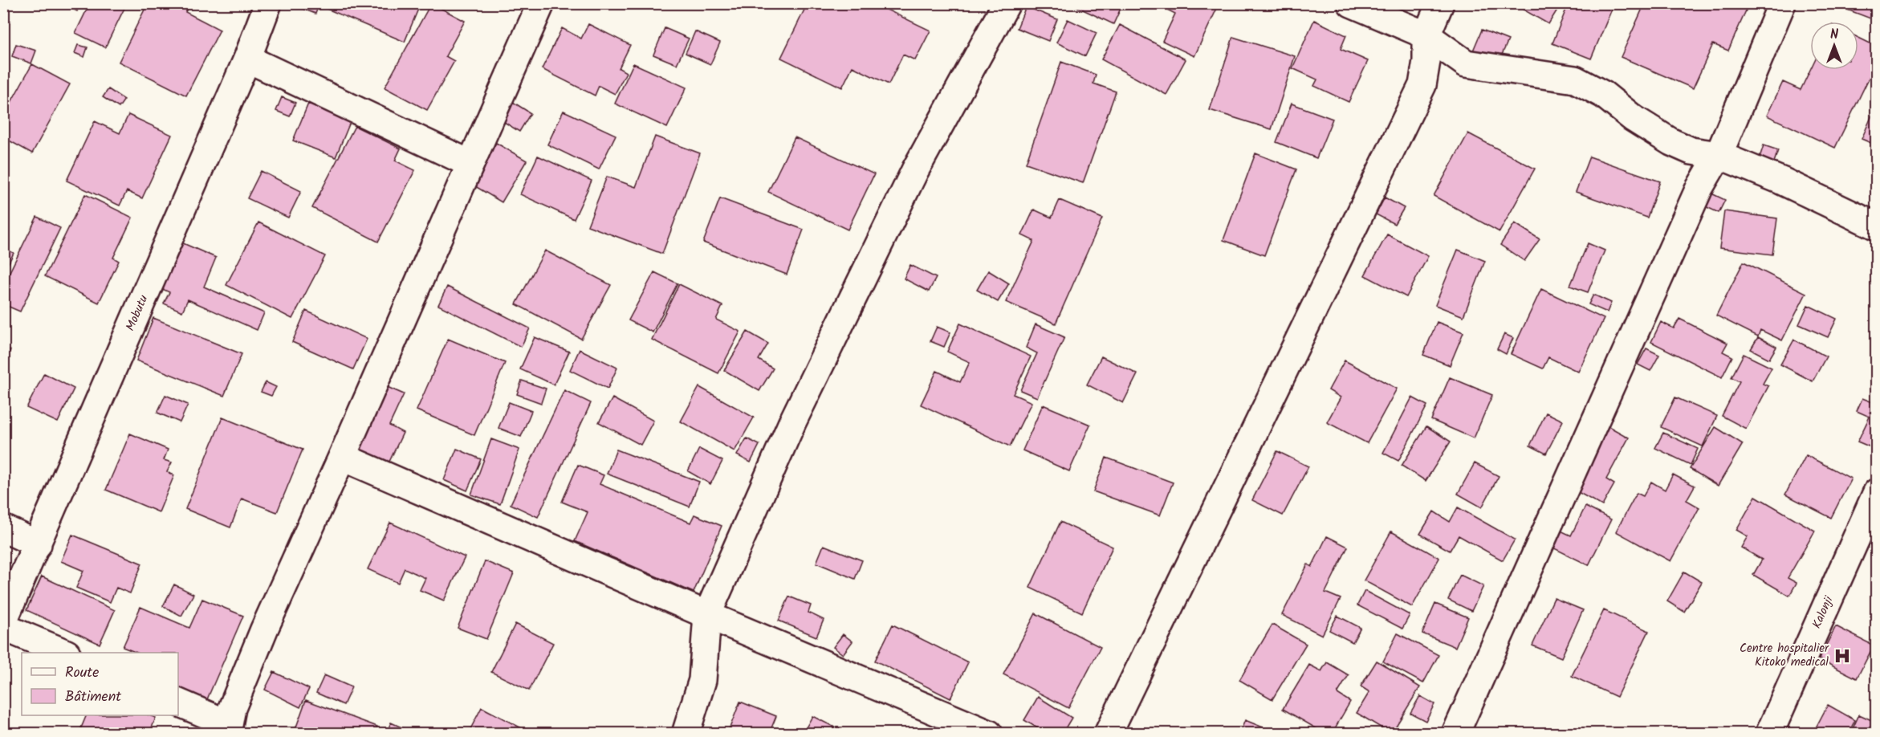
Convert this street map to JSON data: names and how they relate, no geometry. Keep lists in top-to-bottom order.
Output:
{
  "streets": {
    "street": ["Mobutu", "Kalonji"]
  },
  "places": {
    "hospital": ["Centre hospitalier Kitoko medical"]
  },
  "legend": ["Route", "Bâtiment"],
  "north": "top"
}
